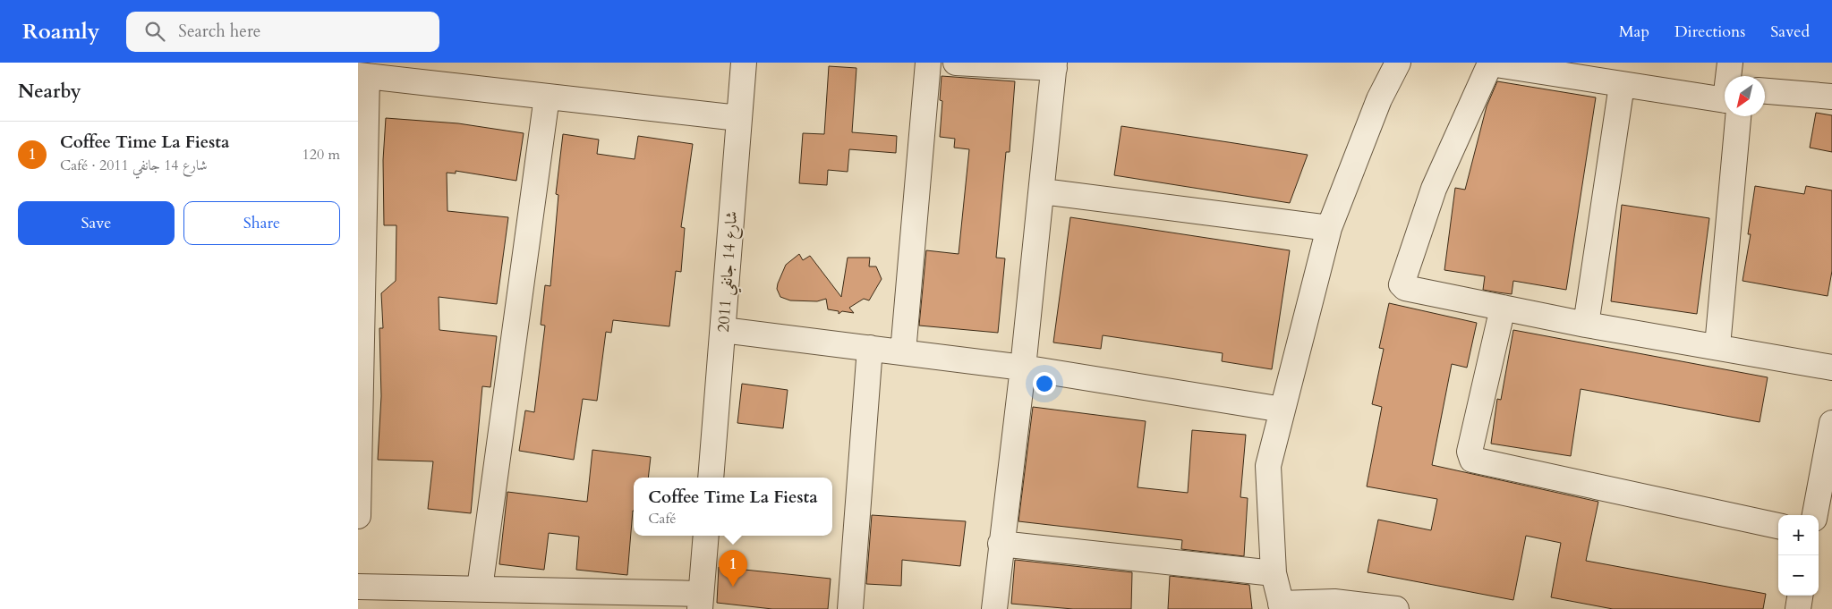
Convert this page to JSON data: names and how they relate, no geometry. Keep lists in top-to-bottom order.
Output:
{
  "streets": {
    "street": ["شارع 14 جانفي 2011"]
  },
  "north": "bottom left",
  "page": {
    "header": "Roamly",
    "search": "Search here",
    "nav": ["Map", "Directions", "Saved"],
    "heading": "Nearby",
    "list": [
      {
        "mark": "1",
        "name": "Coffee Time La Fiesta",
        "note": "Café · شارع 14 جانفي 2011",
        "value": "120 m"
      }
    ],
    "buttons": ["Save", "Share"],
    "popup": ["Coffee Time La Fiesta", "Café"],
    "map_buttons": ["+", "−"],
    "pins": "1"
  }
}
